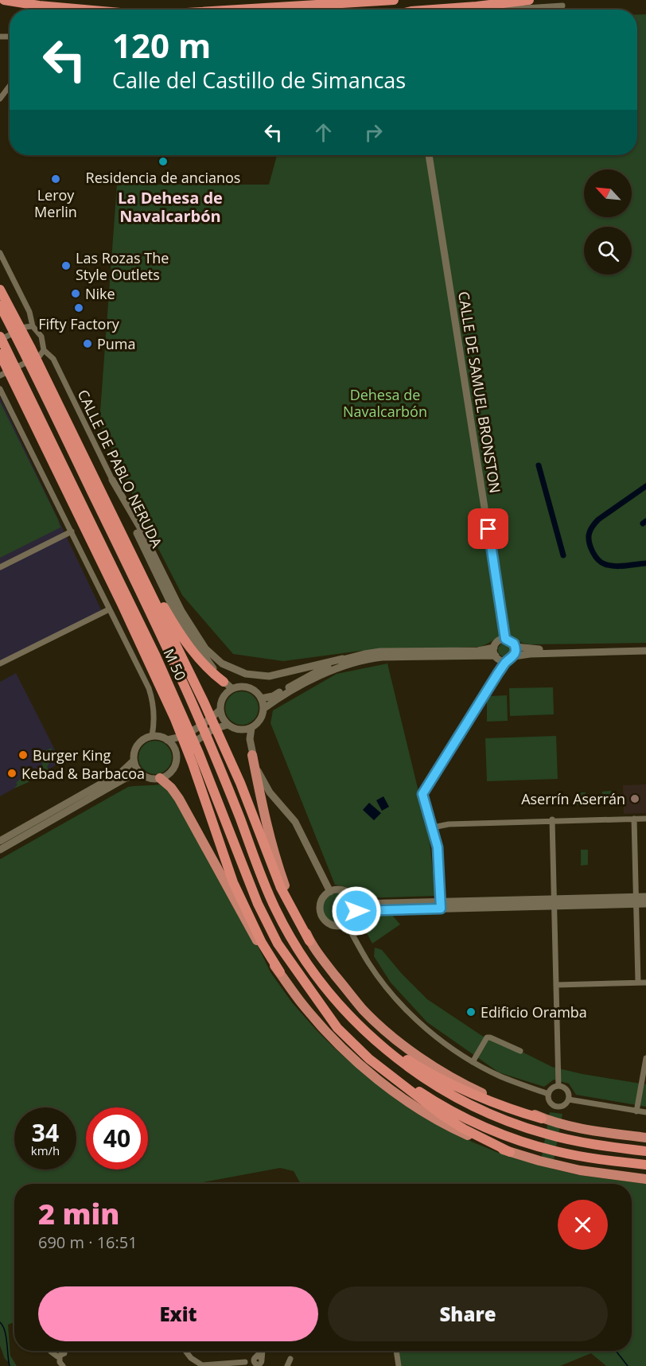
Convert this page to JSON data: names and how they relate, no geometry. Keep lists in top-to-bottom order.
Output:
{
  "streets": {
    "highway": ["M 50"],
    "street": ["CALLE DE SAMUEL BRONSTON", "CALLE DE PABLO NERUDA"]
  },
  "districts": ["La Dehesa de Navalcarbón"],
  "parks": ["Dehesa de Navalcarbón"],
  "places": [
    "Residencia de ancianos",
    "Leroy Merlin",
    "Las Rozas The Style Outlets",
    "Nike",
    "Fifty Factory",
    "Puma",
    "Burger King",
    "Kebad & Barbacoa",
    "Aserrín Aserrán",
    "Edificio Oramba"
  ],
  "north": "top left",
  "page": {
    "turn": ["120 m", "Calle del Castillo de Simancas"],
    "speed": "34 km/h",
    "limit": "40",
    "heading": ["2 min", "690 m · 16:51"],
    "buttons": ["Exit", "Share"]
  }
}
